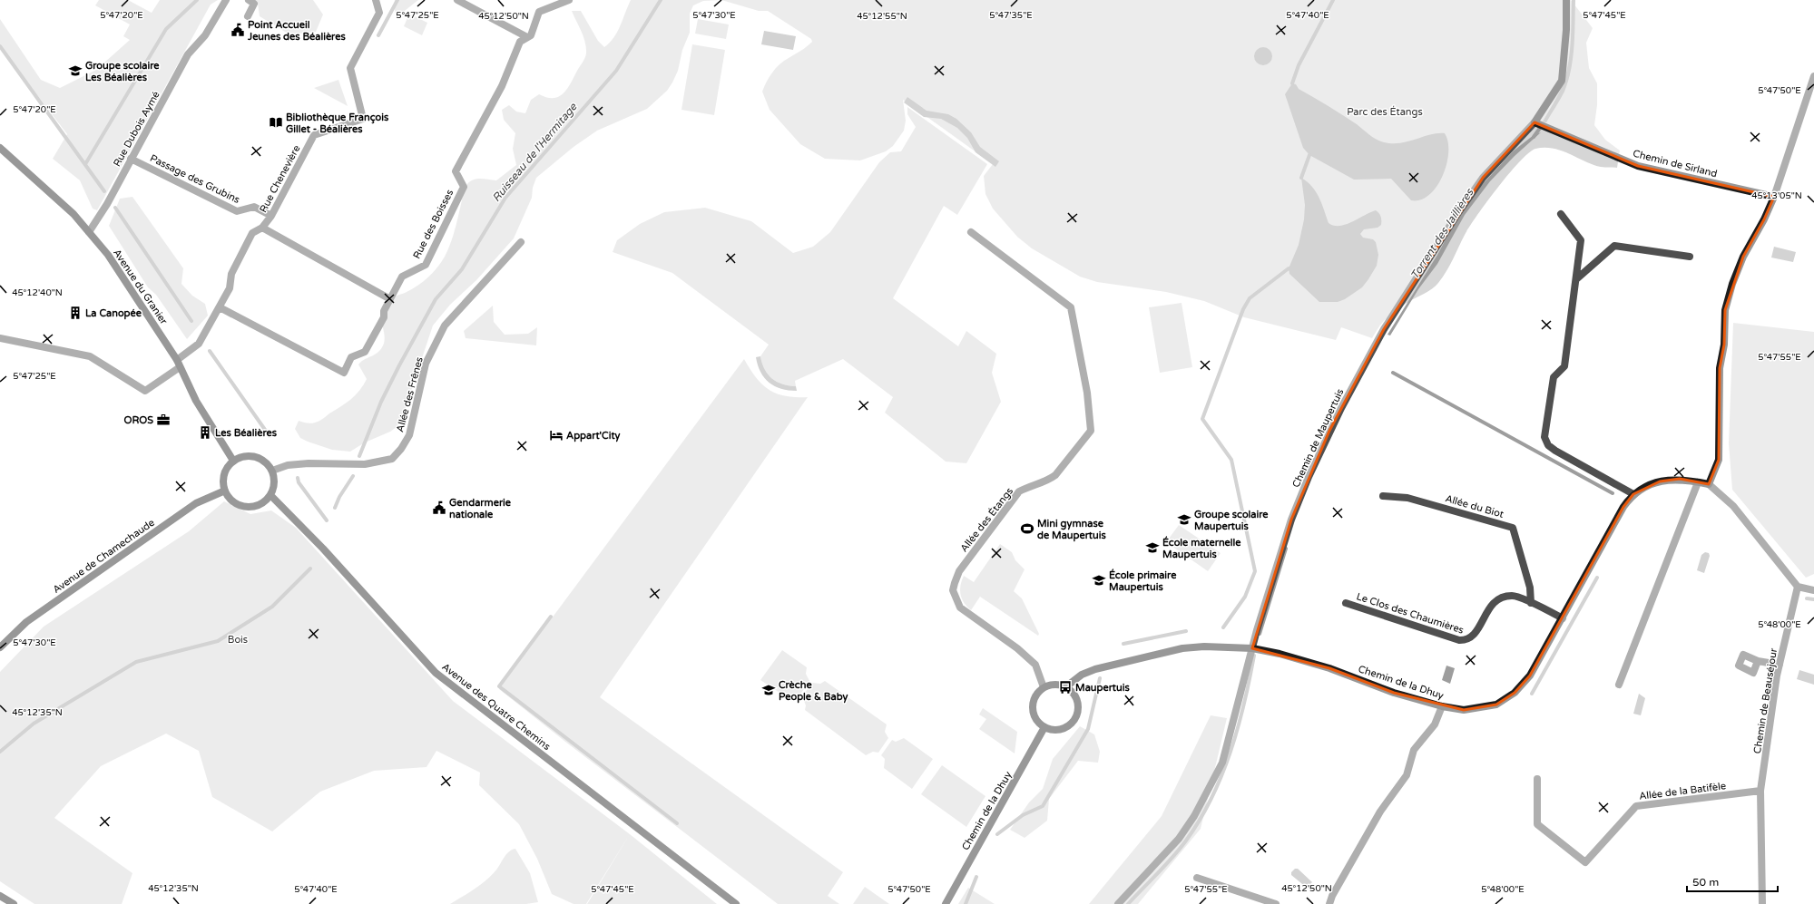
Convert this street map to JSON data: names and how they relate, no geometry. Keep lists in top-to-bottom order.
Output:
{
  "streets": {
    "street": [
      "Rue Dubois Aymé",
      "Chemin de Sirland",
      "Passage des Grubins",
      "Rue Chenevière",
      "Rue des Boisses",
      "Avenue du Granier",
      "Allée des Frênes",
      "Chemin de Maupertuis",
      "Allée du Biot",
      "Allée des Étangs",
      "Avenue de Chamechaude",
      "Le Clos des Chaumières",
      "Chemin de la Dhuy",
      "Chemin de Beauséjour",
      "Avenue des Quatre Chemins",
      "Allée de la Batifèle"
    ]
  },
  "crossings": [
    ["Rue Dubois Aymé", "Passage des Grubins"],
    ["Rue Dubois Aymé", "Avenue du Granier"],
    ["Chemin de Sirland", "Chemin de Maupertuis"],
    ["Passage des Grubins", "Rue Chenevière"],
    ["Rue Chenevière", "Rue des Boisses"],
    ["Rue Chenevière", "Avenue du Granier"],
    ["Avenue du Granier", "Allée des Frênes"],
    ["Avenue du Granier", "Avenue de Chamechaude"],
    ["Avenue du Granier", "Avenue des Quatre Chemins"],
    ["Allée des Frênes", "Avenue de Chamechaude"],
    ["Allée des Frênes", "Avenue des Quatre Chemins"],
    ["Chemin de Maupertuis", "Chemin de la Dhuy"],
    ["Allée du Biot", "Le Clos des Chaumières"],
    ["Allée des Étangs", "Chemin de la Dhuy"],
    ["Avenue de Chamechaude", "Avenue des Quatre Chemins"],
    ["Chemin de Beauséjour", "Allée de la Batifèle"]
  ],
  "water": ["Ruisseau de l'Hermitage", "Torrent des Jaillières"],
  "parks": ["Parc des Étangs", "Bois"],
  "places": {
    "public building": ["Point Accueil Jeunes des Béalières", "Gendarmerie nationale"],
    "school or university": [
      "Groupe scolaire Les Béalières",
      "Groupe scolaire Maupertuis",
      "École maternelle Maupertuis",
      "École primaire Maupertuis",
      "Crèche People & Baby"
    ],
    "library": ["Bibliothèque François Gillet - Béalières"],
    "building": ["La Canopée", "Les Béalières"],
    "office": ["OROS"],
    "hotel": ["Appart'City"],
    "sports": ["Mini gymnase de Maupertuis"],
    "bus stop": ["Maupertuis"]
  },
  "scale_bar": "50 m",
  "coordinates": [
    "5°47'25\"E",
    "5°47'20\"E",
    "5°47'30\"E",
    "5°47'35\"E",
    "5°47'40\"E",
    "5°47'45\"E",
    "45°12'50\"N",
    "45°12'55\"N",
    "5°47'50\"E",
    "45°13'05\"N",
    "45°12'40\"N",
    "5°47'55\"E",
    "5°48'00\"E",
    "45°12'35\"N"
  ]
}
